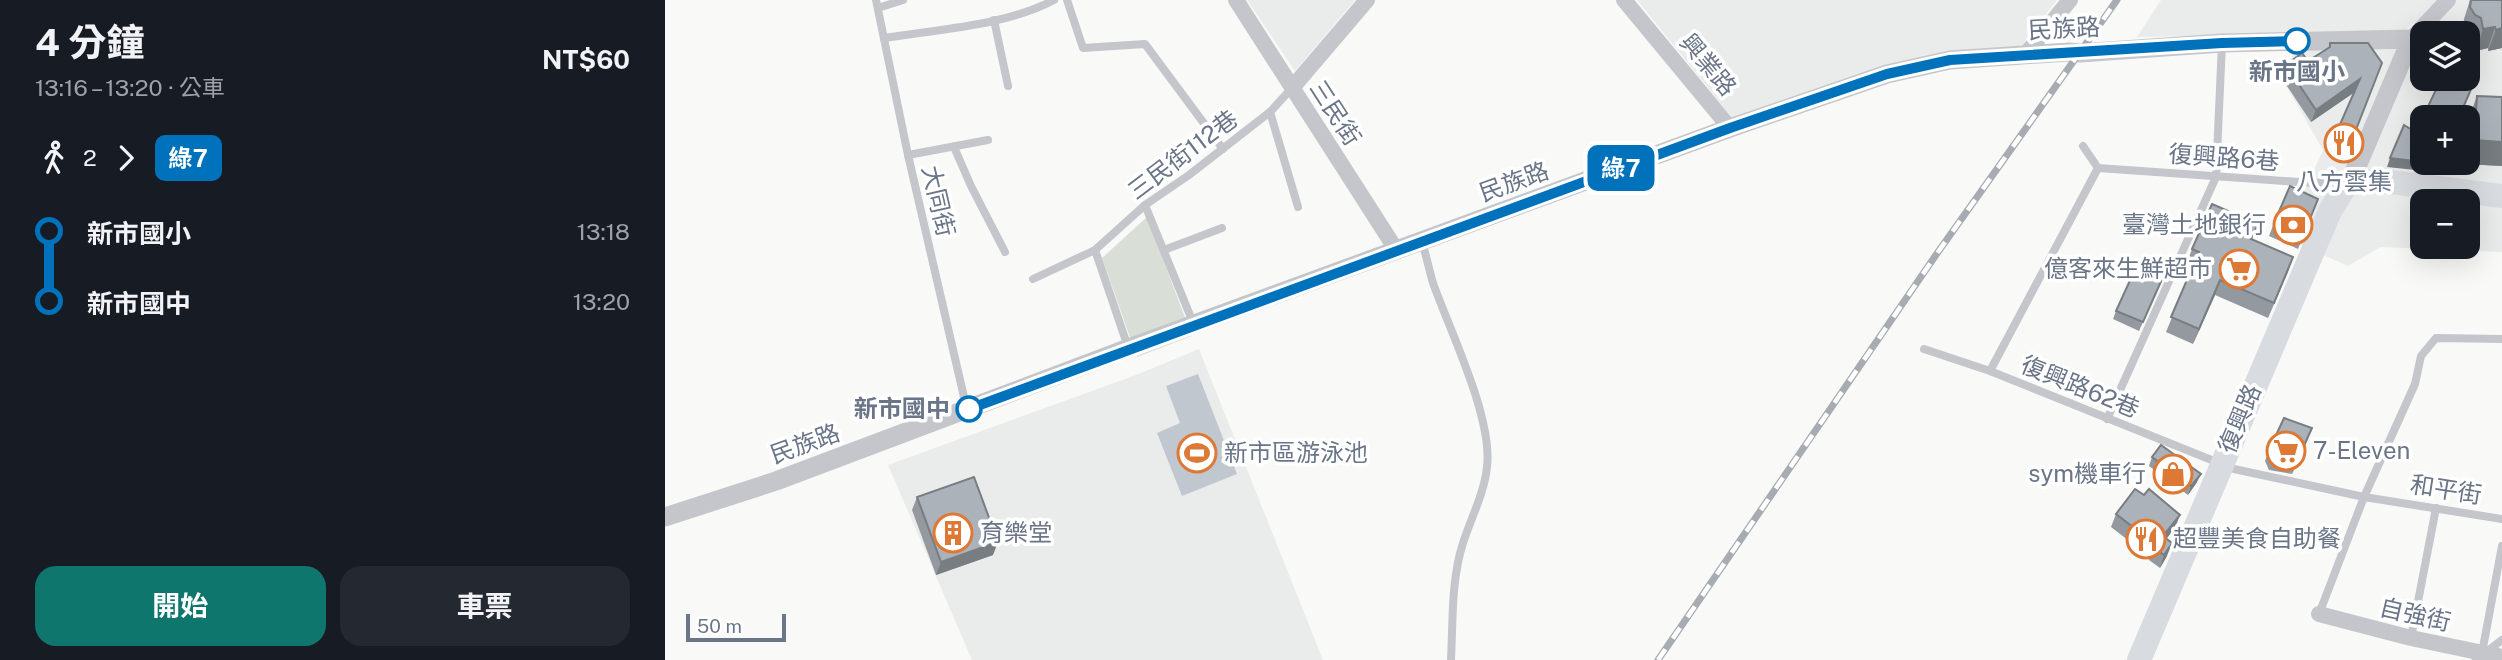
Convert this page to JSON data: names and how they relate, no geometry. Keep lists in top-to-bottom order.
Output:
{
  "streets": {
    "main road": ["復興路"],
    "street": [
      "民族路",
      "興業路",
      "三民街",
      "自強街"
    ],
    "lane": [
      "三民街112巷",
      "復興路6巷",
      "大同街",
      "復興路62巷",
      "和平街"
    ]
  },
  "crossings": [
    ["民族路", "興業路"],
    ["民族路", "三民街"],
    ["民族路", "大同街"],
    ["三民街", "三民街112巷"],
    ["復興路6巷", "復興路"],
    ["復興路62巷", "復興路"],
    ["復興路62巷", "和平街"],
    ["復興路", "和平街"]
  ],
  "places": {
    "other": ["新市國小", "新市國中"],
    "restaurant": ["八方雲集", "超豐美食自助餐"],
    "bank": ["臺灣土地銀行"],
    "supermarket": ["億客來生鮮超市", "7-Eleven"],
    "sports": ["新市區游泳池"],
    "shop": ["sym機車行"],
    "building": ["育樂堂"]
  },
  "lines": ["bus line 綠7"],
  "scale_bar": "50 m",
  "page": {
    "heading": ["4 分鐘", "13:16 – 13:20 · 公車", "NT$60"],
    "on_map": "綠7",
    "map_buttons": ["+", "−"],
    "legs": ["2", "綠7"],
    "list": [
      {
        "name": "新市國小",
        "value": "13:18"
      },
      {
        "name": "新市國中",
        "value": "13:20"
      }
    ],
    "buttons": ["開始", "車票"],
    "scale": "50 m"
  }
}
